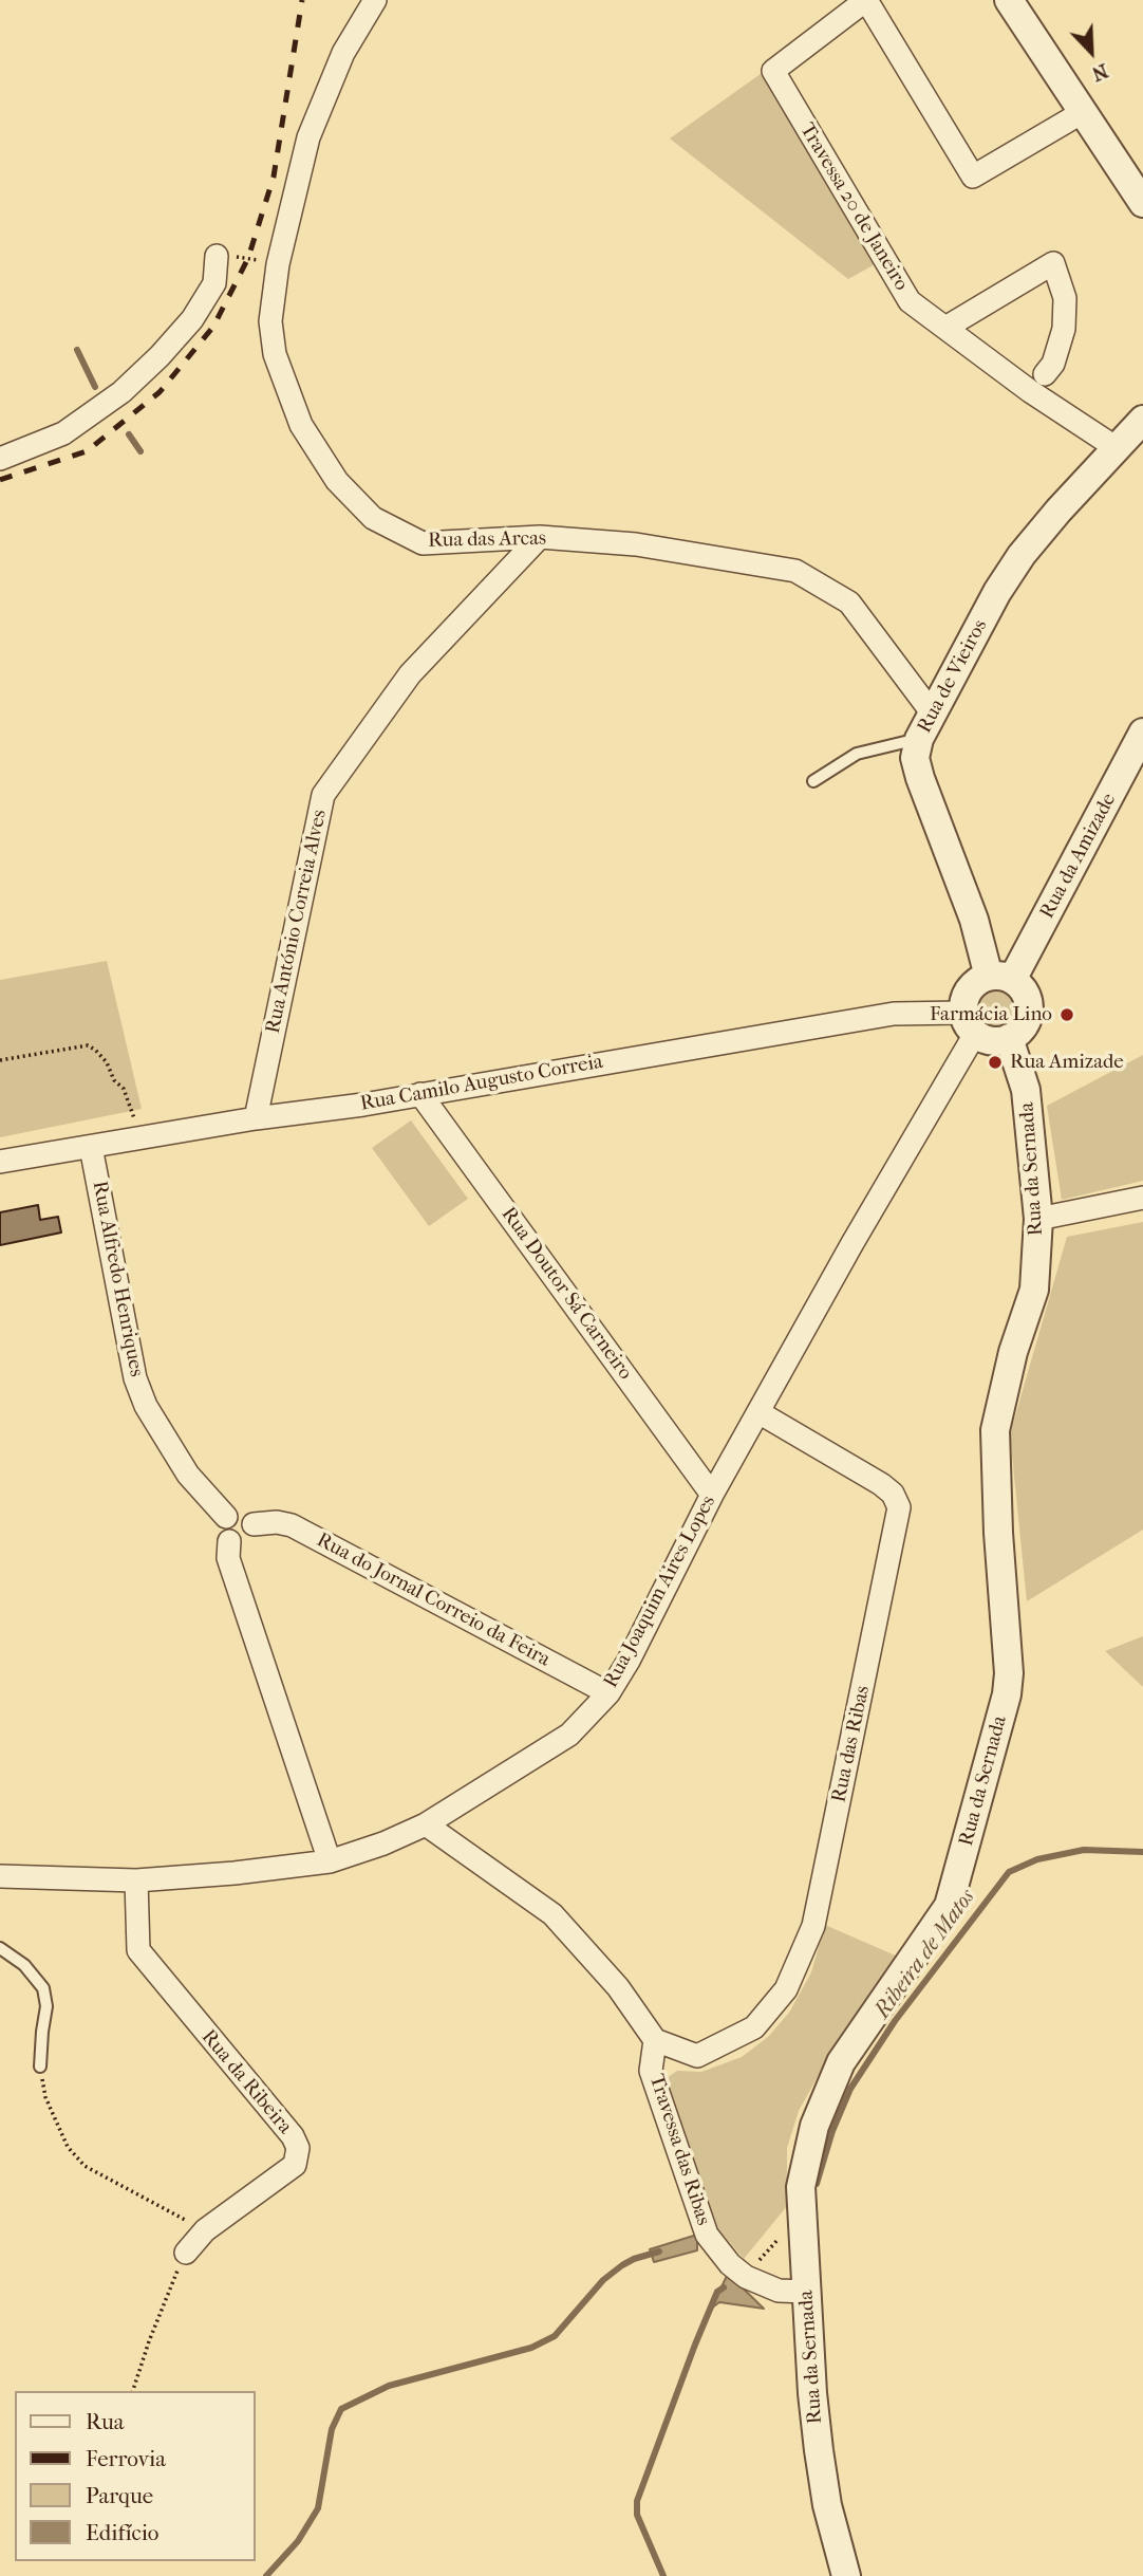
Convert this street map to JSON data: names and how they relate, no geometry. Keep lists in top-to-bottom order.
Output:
{
  "streets": {
    "street": [
      "Travessa 20 de Janeiro",
      "Rua das Arcas",
      "Rua de Vieiros",
      "Rua da Amizade",
      "Rua António Correia Alves",
      "Rua Camilo Augusto Correia",
      "Rua da Sernada",
      "Rua Alfredo Henriques",
      "Rua Doutor Sá Carneiro",
      "Rua Joaquim Aires Lopes",
      "Rua do Jornal Correio da Feira",
      "Rua das Ribas",
      "Rua da Ribeira",
      "Travessa das Ribas"
    ]
  },
  "crossings": [
    ["Travessa 20 de Janeiro", "Rua de Vieiros"],
    ["Rua das Arcas", "Rua de Vieiros"],
    ["Rua das Arcas", "Rua António Correia Alves"],
    ["Rua de Vieiros", "Rua da Amizade"],
    ["Rua de Vieiros", "Rua Camilo Augusto Correia"],
    ["Rua de Vieiros", "Rua da Sernada"],
    ["Rua de Vieiros", "Rua Joaquim Aires Lopes"],
    ["Rua da Amizade", "Rua Camilo Augusto Correia"],
    ["Rua da Amizade", "Rua da Sernada"],
    ["Rua da Amizade", "Rua Joaquim Aires Lopes"],
    ["Rua António Correia Alves", "Rua Camilo Augusto Correia"],
    ["Rua Camilo Augusto Correia", "Rua da Sernada"],
    ["Rua Camilo Augusto Correia", "Rua Alfredo Henriques"],
    ["Rua Camilo Augusto Correia", "Rua Doutor Sá Carneiro"],
    ["Rua Camilo Augusto Correia", "Rua Joaquim Aires Lopes"],
    ["Rua da Sernada", "Rua Joaquim Aires Lopes"],
    ["Rua da Sernada", "Travessa das Ribas"],
    ["Rua Alfredo Henriques", "Rua do Jornal Correio da Feira"],
    ["Rua Doutor Sá Carneiro", "Rua Joaquim Aires Lopes"],
    ["Rua Joaquim Aires Lopes", "Rua do Jornal Correio da Feira"],
    ["Rua Joaquim Aires Lopes", "Rua das Ribas"],
    ["Rua Joaquim Aires Lopes", "Rua da Ribeira"],
    ["Rua das Ribas", "Travessa das Ribas"]
  ],
  "water": ["Ribeira de Matos"],
  "places": ["Farmácia Lino", "Rua Amizade"],
  "legend": [
    "Rua",
    "Ferrovia",
    "Parque",
    "Edifício"
  ],
  "north": "bottom right"
}
